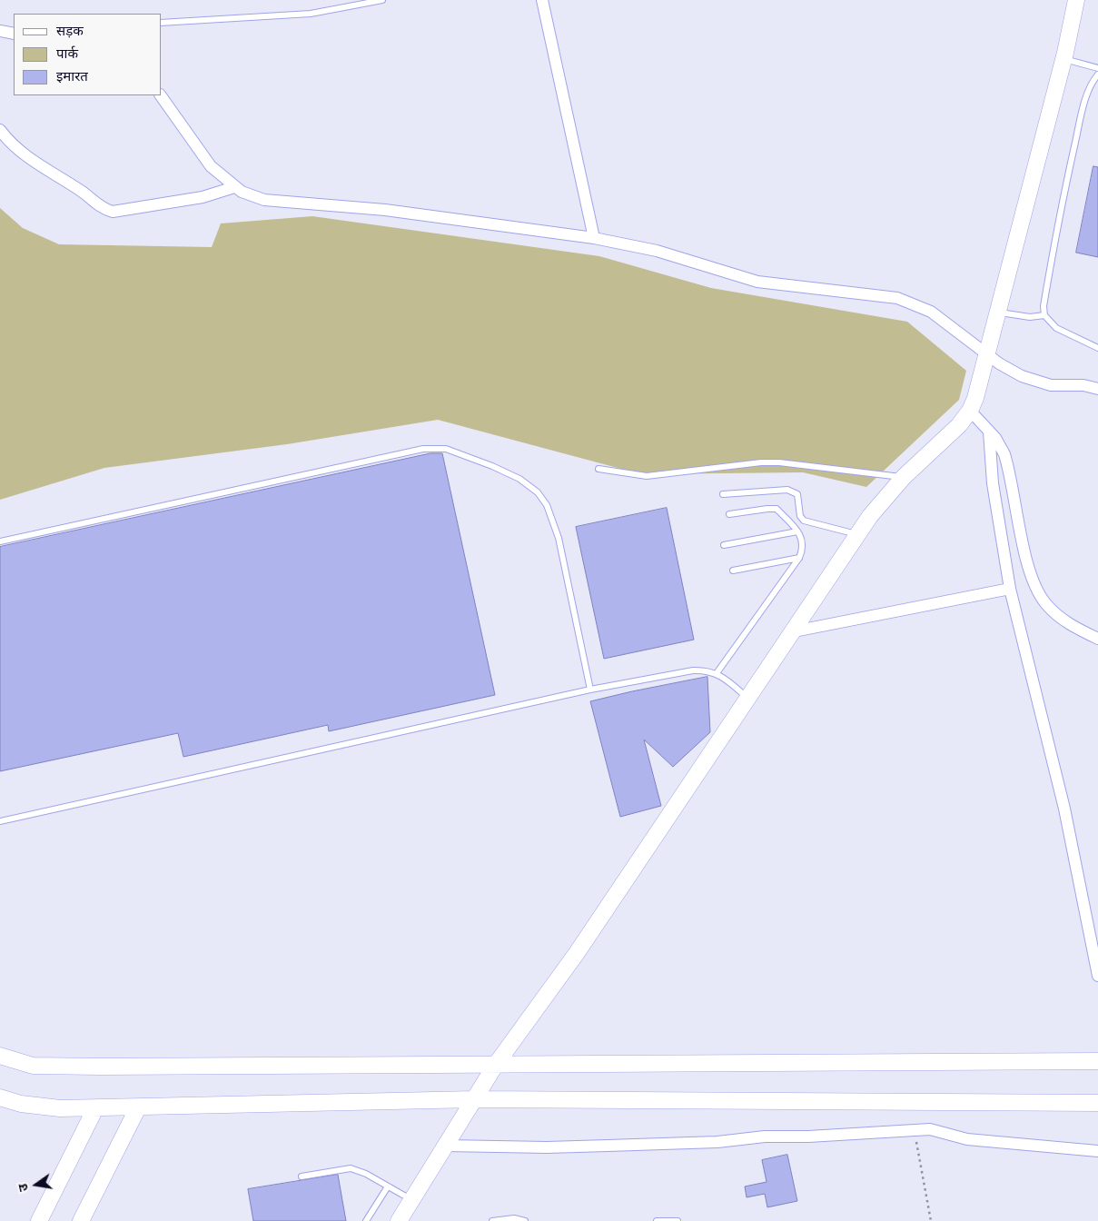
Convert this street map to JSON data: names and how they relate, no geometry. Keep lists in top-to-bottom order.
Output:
{
  "legend": ["सड़क", "पार्क", "इमारत"],
  "north": "left"
}
